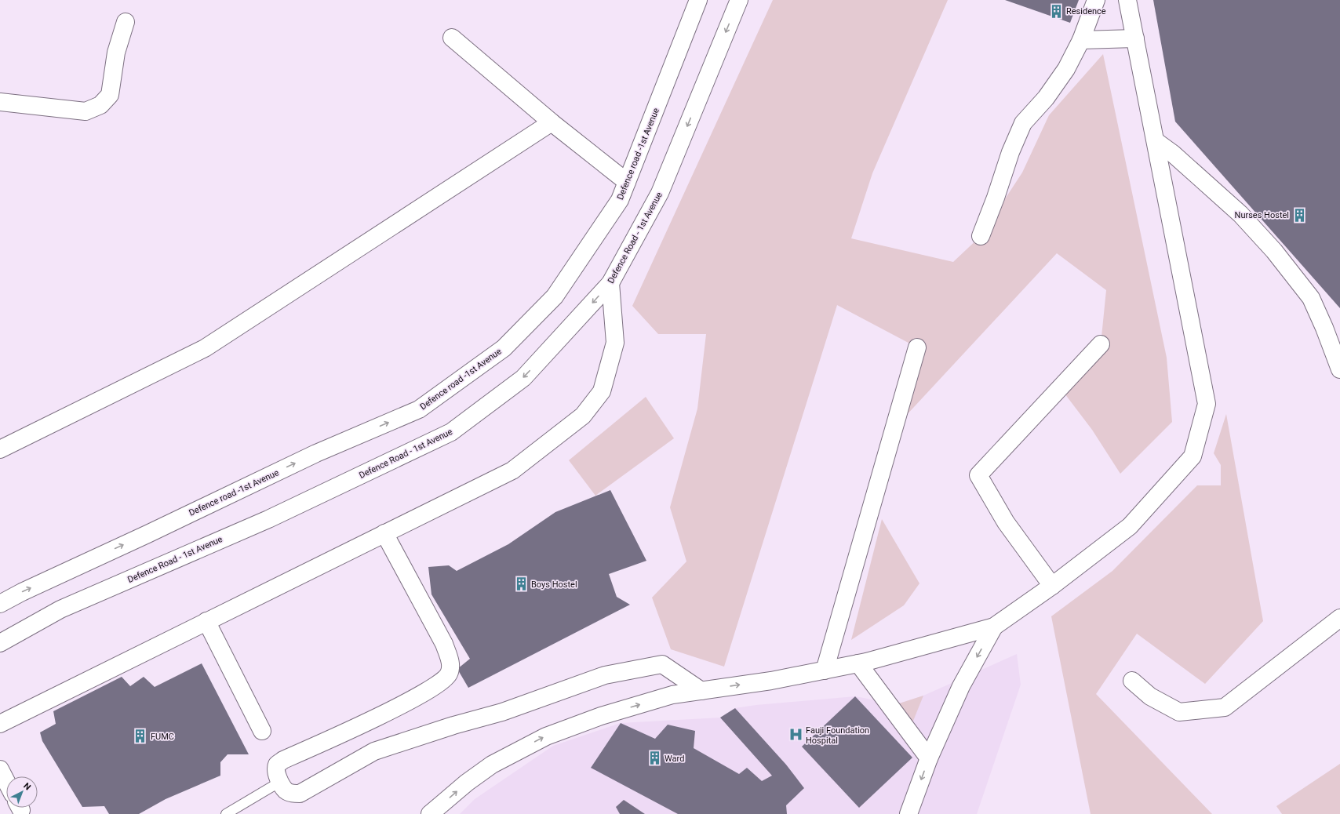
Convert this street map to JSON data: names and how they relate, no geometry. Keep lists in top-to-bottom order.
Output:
{
  "streets": {
    "street": ["Defence road -1st Avenue", "Defence Road - 1st Avenue"]
  },
  "places": {
    "building": [
      "Residence",
      "Nurses Hostel",
      "Boys Hostel",
      "FUMC",
      "Ward"
    ],
    "hospital": ["Fauji Foundation Hospital"]
  },
  "north": "top right"
}
